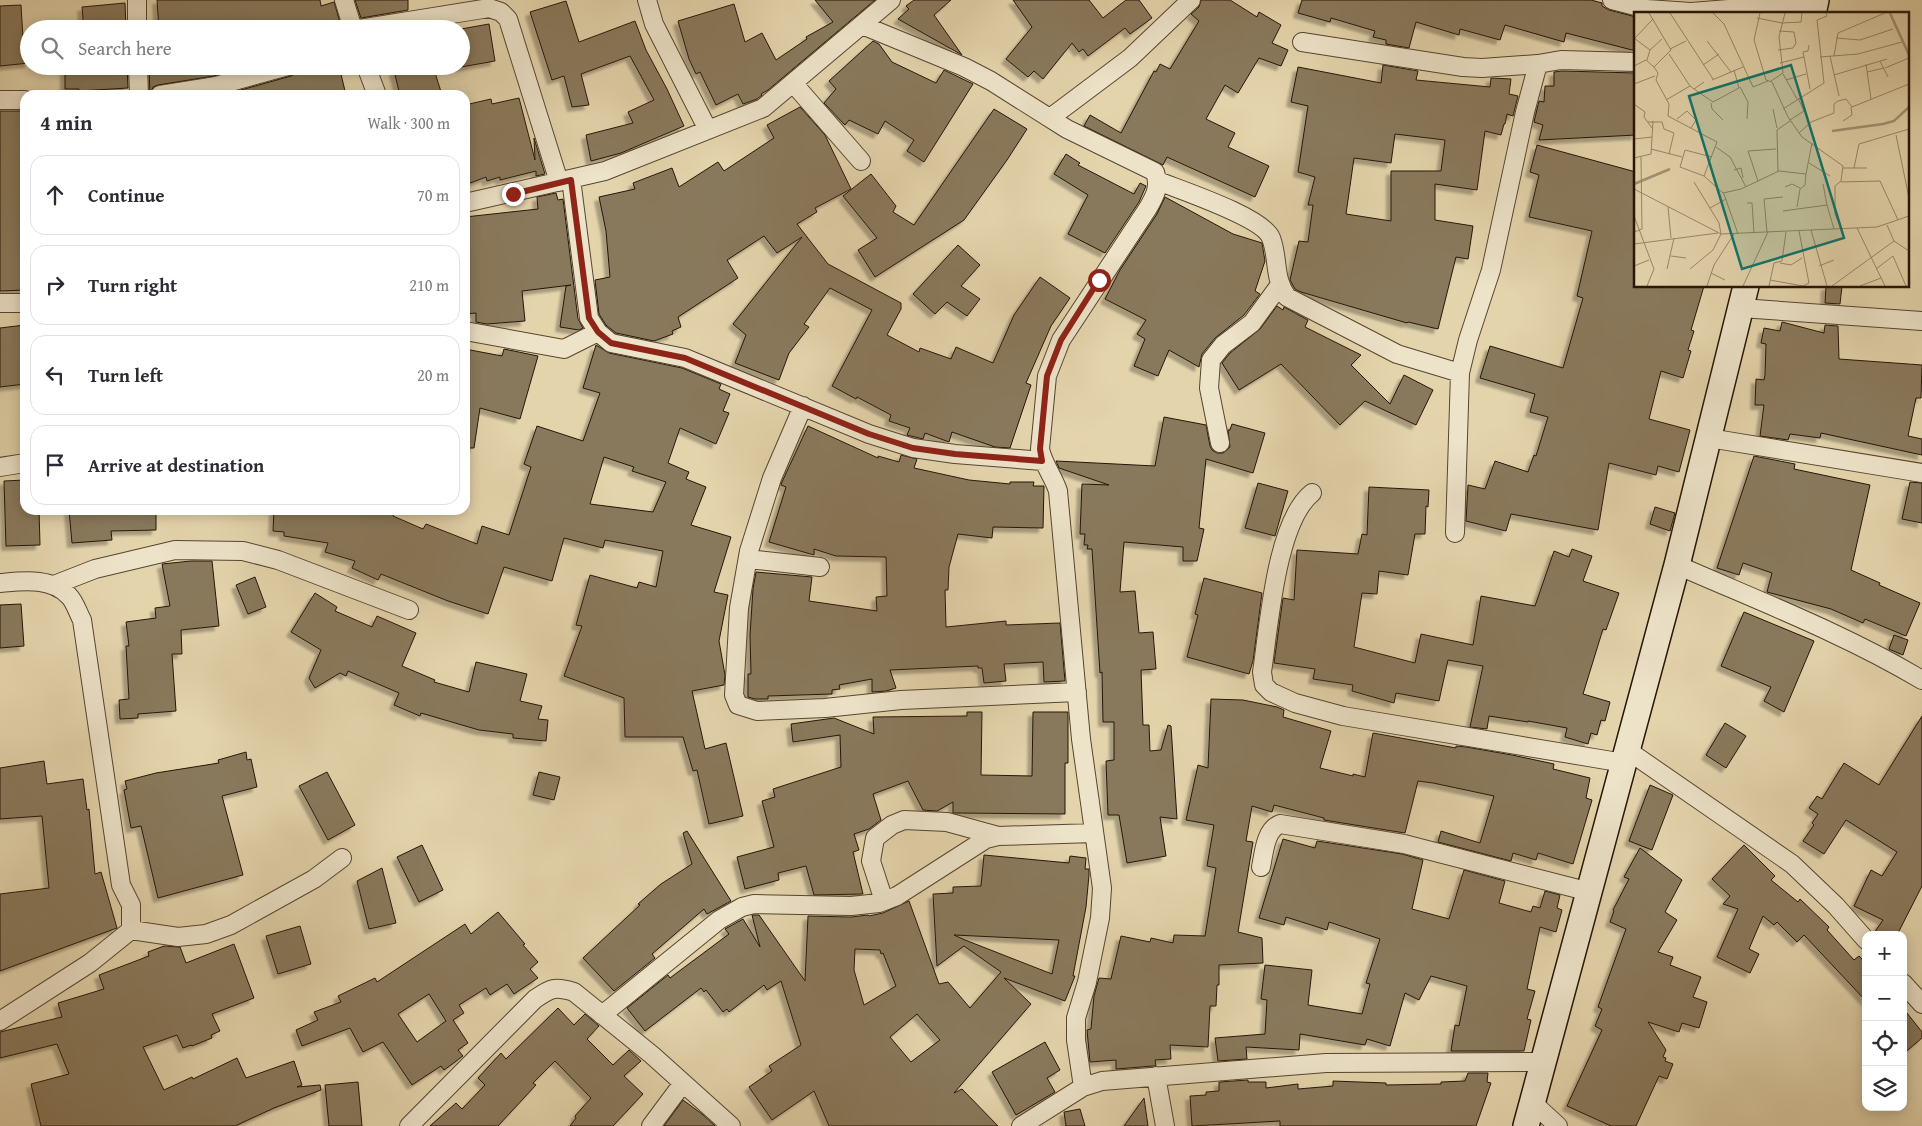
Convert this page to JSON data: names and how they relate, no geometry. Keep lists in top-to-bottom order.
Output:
{
  "page": {
    "search": "Search here",
    "heading": ["4 min", "Walk · 300 m"],
    "list": [
      ["Continue", "70 m"],
      ["Turn right", "210 m"],
      ["Turn left", "20 m"],
      "Arrive at destination"
    ],
    "map_buttons": ["+", "−"]
  }
}
